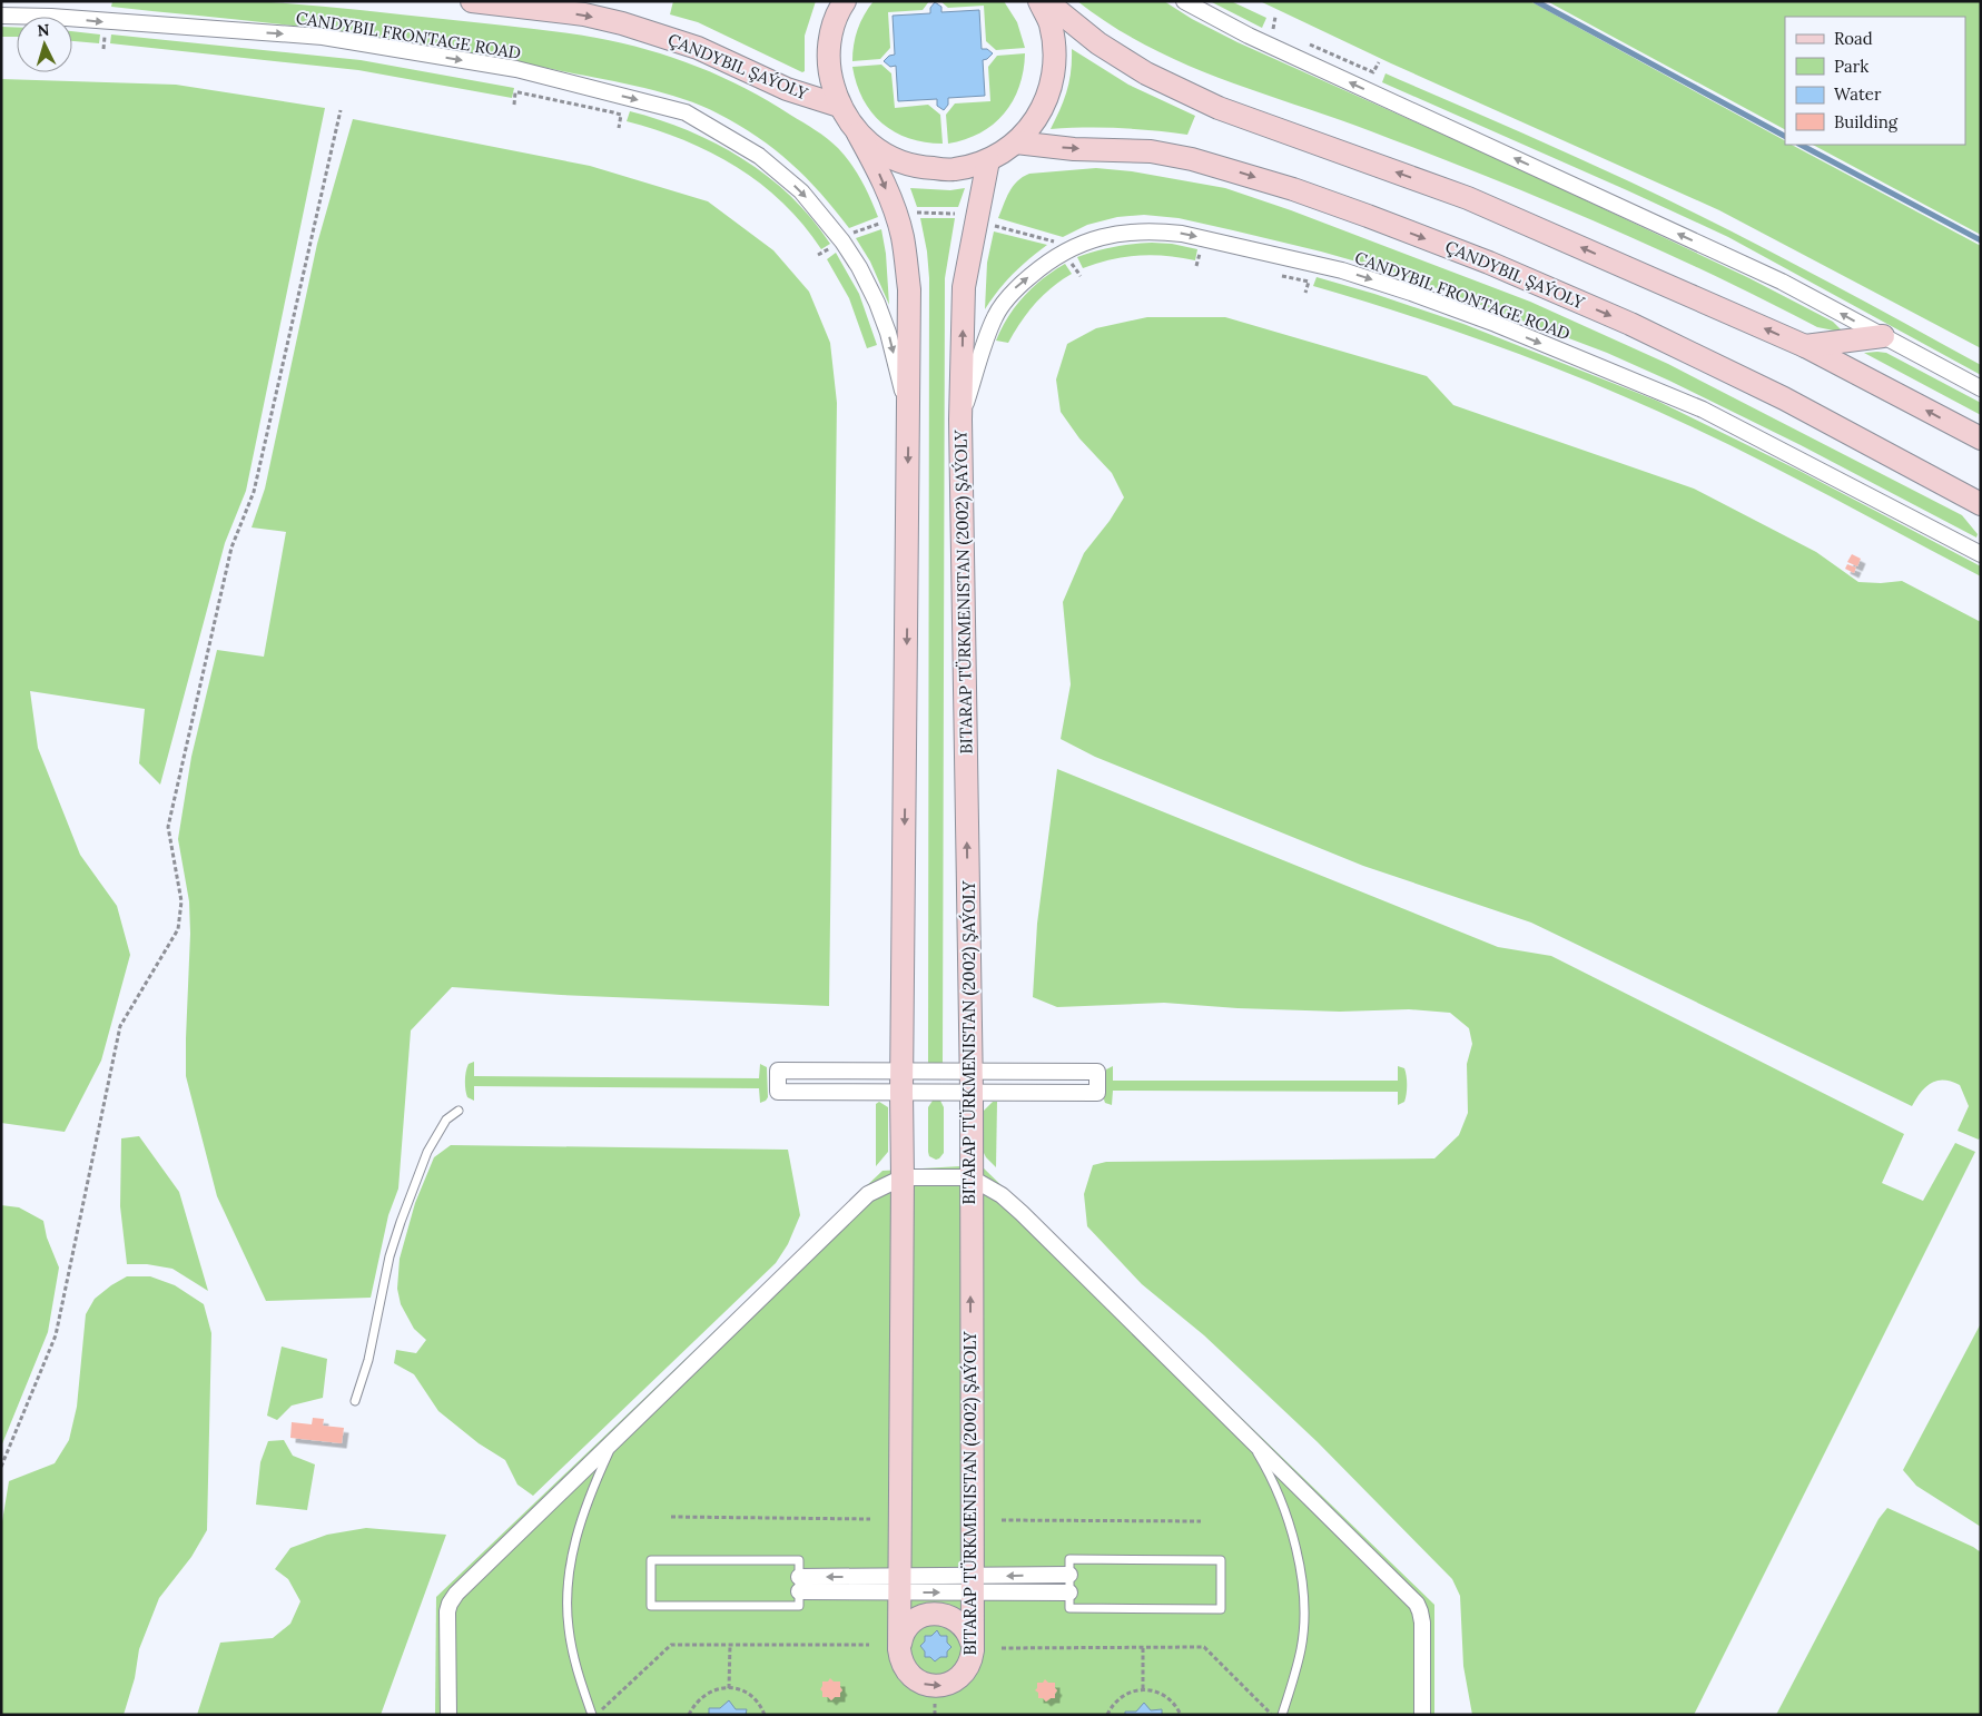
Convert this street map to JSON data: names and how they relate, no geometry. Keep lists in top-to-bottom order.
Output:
{
  "streets": {
    "street": ["CANDYBIL FRONTAGE ROAD", "ÇANDYBIL ŞAÝOLY", "BITARAP TÜRKMENISTAN (2002) ŞAÝOLY"]
  },
  "crossings": [
    ["CANDYBIL FRONTAGE ROAD", "BITARAP TÜRKMENISTAN (2002) ŞAÝOLY"]
  ],
  "legend": [
    "Road",
    "Park",
    "Water",
    "Building"
  ],
  "north": "top"
}
